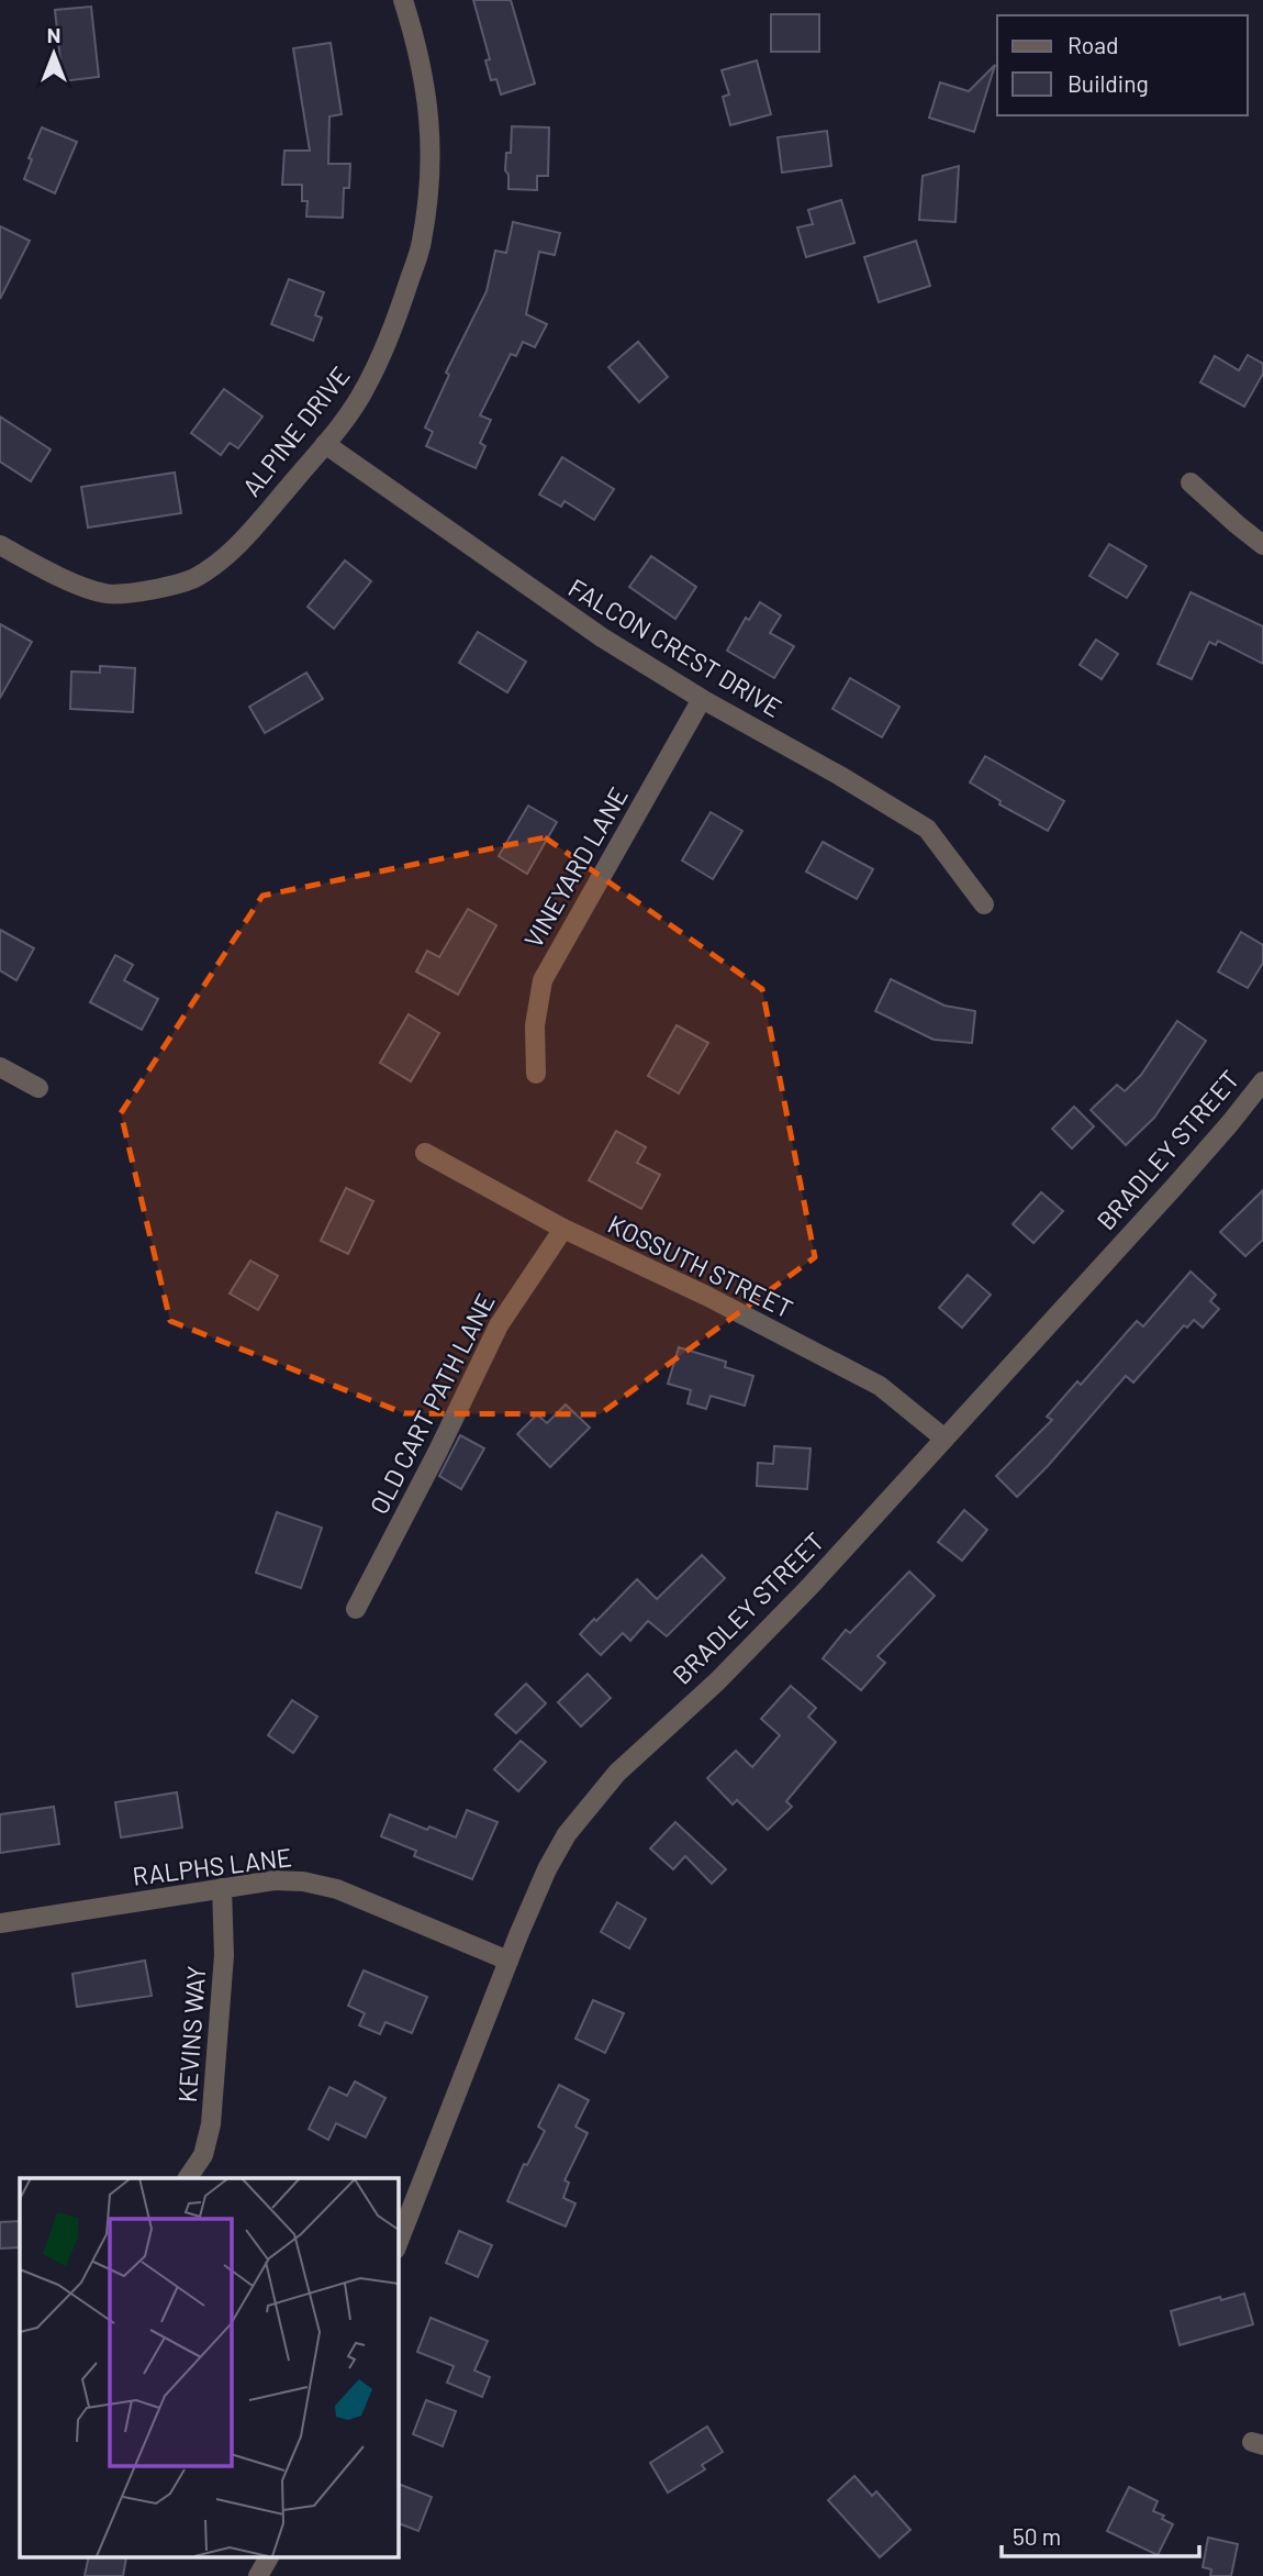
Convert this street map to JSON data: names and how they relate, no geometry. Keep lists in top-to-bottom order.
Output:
{
  "streets": {
    "street": [
      "ALPINE DRIVE",
      "FALCON CREST DRIVE",
      "VINEYARD LANE",
      "BRADLEY STREET",
      "KOSSUTH STREET",
      "OLD CART PATH LANE",
      "RALPHS LANE",
      "KEVINS WAY"
    ]
  },
  "crossings": [
    ["ALPINE DRIVE", "FALCON CREST DRIVE"],
    ["FALCON CREST DRIVE", "VINEYARD LANE"],
    ["BRADLEY STREET", "KOSSUTH STREET"],
    ["BRADLEY STREET", "RALPHS LANE"],
    ["KOSSUTH STREET", "OLD CART PATH LANE"],
    ["RALPHS LANE", "KEVINS WAY"]
  ],
  "legend": ["Road", "Building"],
  "scale_bar": "50 m",
  "north": "top"
}
